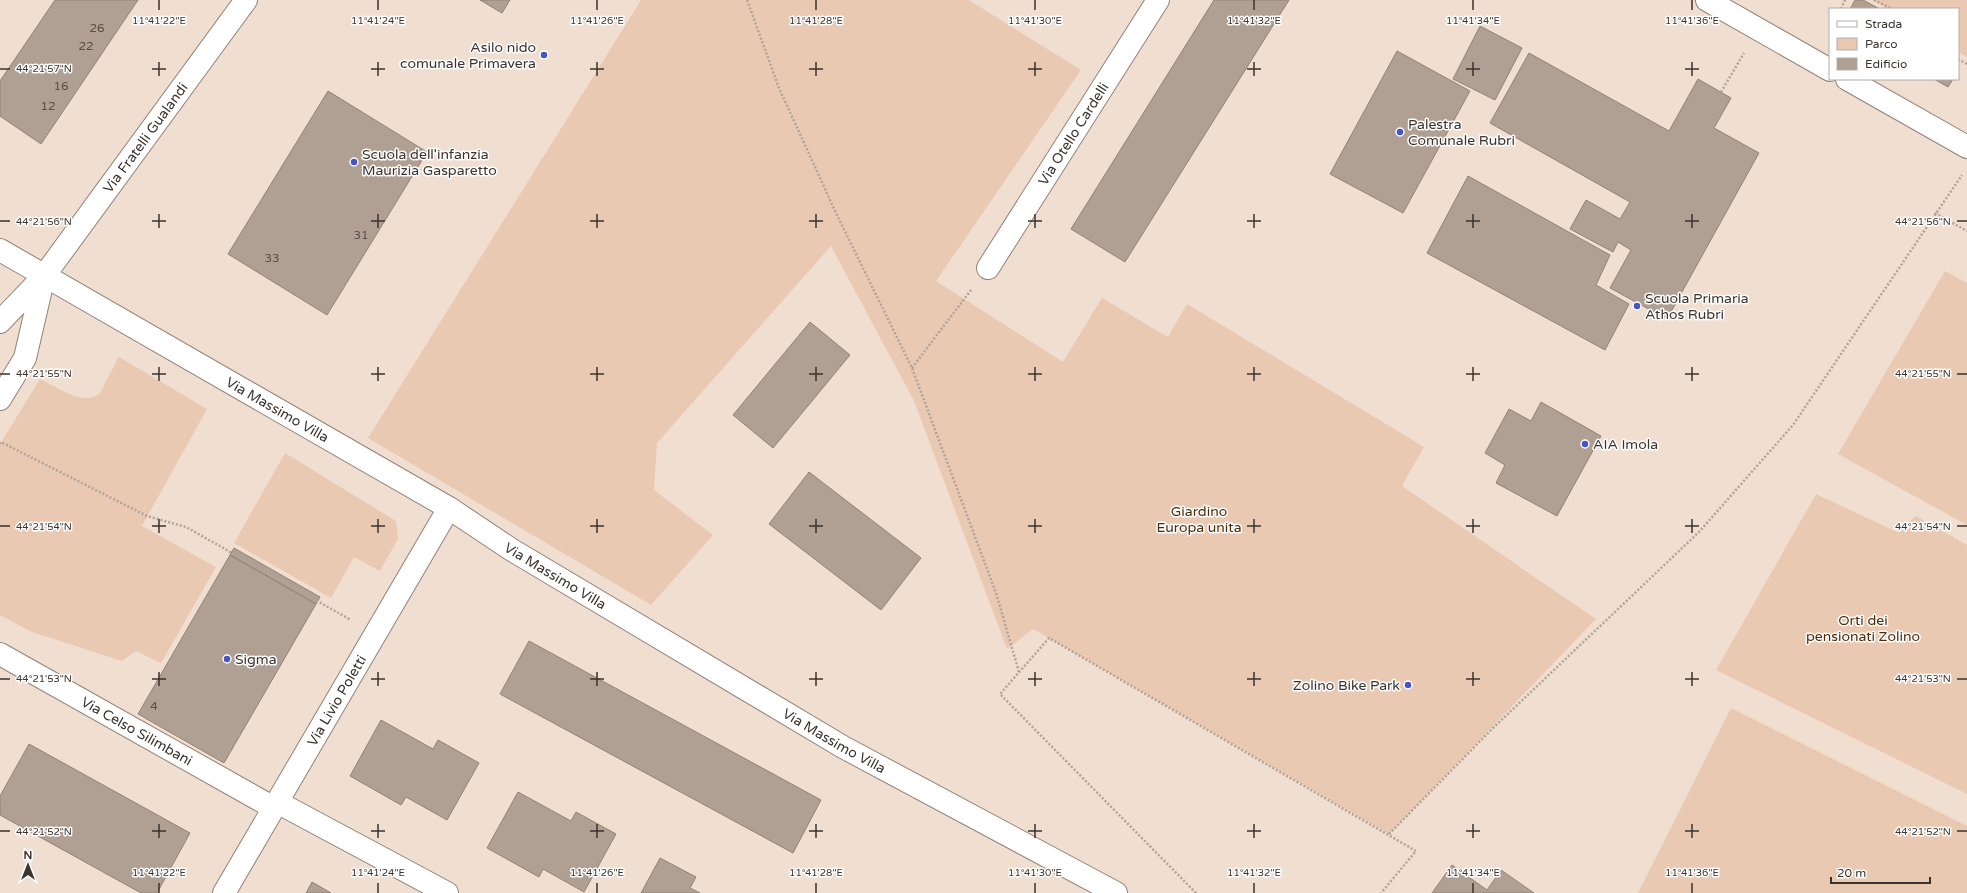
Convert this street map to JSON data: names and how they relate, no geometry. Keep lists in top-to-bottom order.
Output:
{
  "streets": {
    "street": [
      "Via Otello Cardelli",
      "Via Fratelli Gualandi",
      "Via Massimo Villa",
      "Via Livio Poletti",
      "Via Celso Silimbani"
    ]
  },
  "crossings": [
    ["Via Fratelli Gualandi", "Via Massimo Villa"],
    ["Via Massimo Villa", "Via Livio Poletti"],
    ["Via Livio Poletti", "Via Celso Silimbani"]
  ],
  "parks": ["Giardino Europa unita", "Orti dei pensionati Zolino"],
  "places": [
    "Asilo nido comunale Primavera",
    "Palestra Comunale Rubri",
    "Scuola dell'infanzia Maurizia Gasparetto",
    "Scuola Primaria Athos Rubri",
    "AIA Imola",
    "Sigma",
    "Zolino Bike Park"
  ],
  "house_numbers": [
    "26",
    "22",
    "16",
    "12",
    "31",
    "33",
    "4"
  ],
  "legend": ["Strada", "Parco", "Edificio"],
  "scale_bar": "20 m",
  "north": "top",
  "coordinates": [
    "11°41'22\"E",
    "11°41'24\"E",
    "11°41'26\"E",
    "11°41'28\"E",
    "11°41'30\"E",
    "11°41'32\"E",
    "11°41'34\"E",
    "11°41'36\"E",
    "44°21'57\"N",
    "44°21'56\"N",
    "44°21'55\"N",
    "44°21'54\"N",
    "44°21'53\"N",
    "44°21'52\"N"
  ]
}
